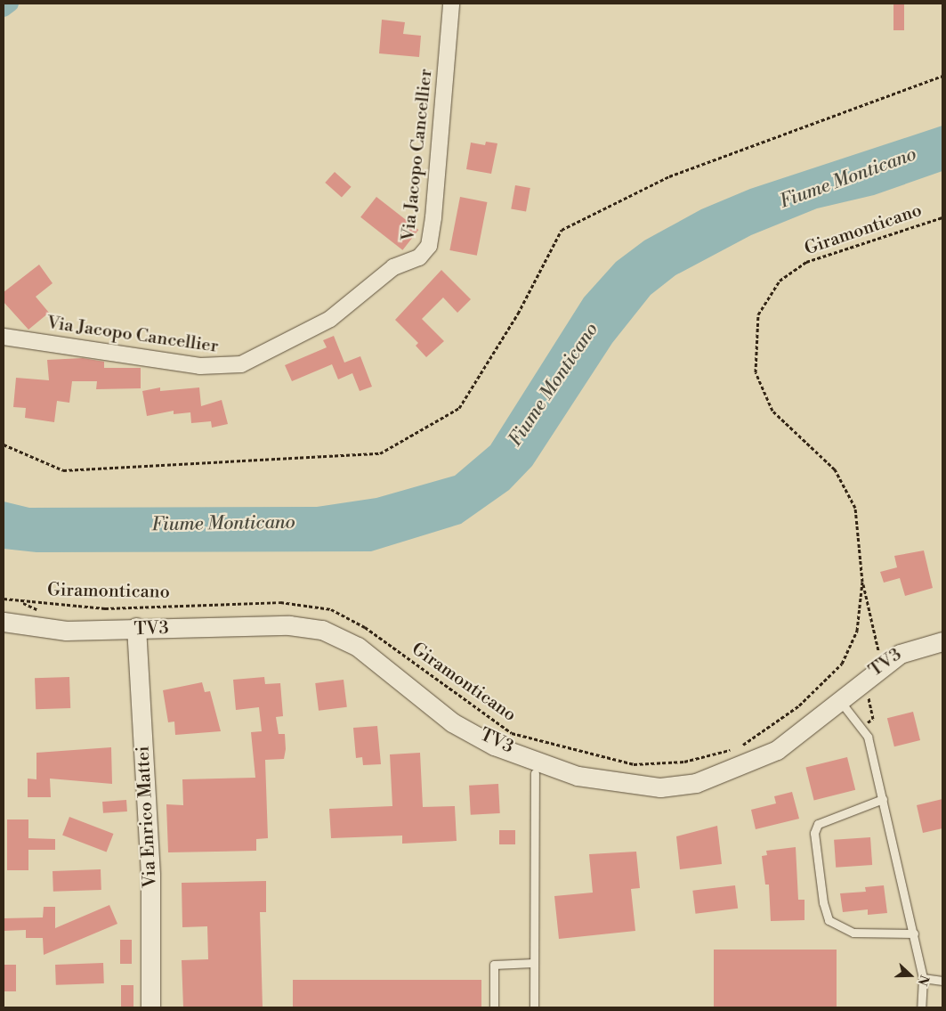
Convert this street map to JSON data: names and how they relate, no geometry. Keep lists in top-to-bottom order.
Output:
{
  "streets": {
    "street": ["Via Jacopo Cancellier", "Via Enrico Mattei"],
    "path": ["Giramonticano", "TV3"]
  },
  "water": ["Fiume Monticano"],
  "north": "right"
}
